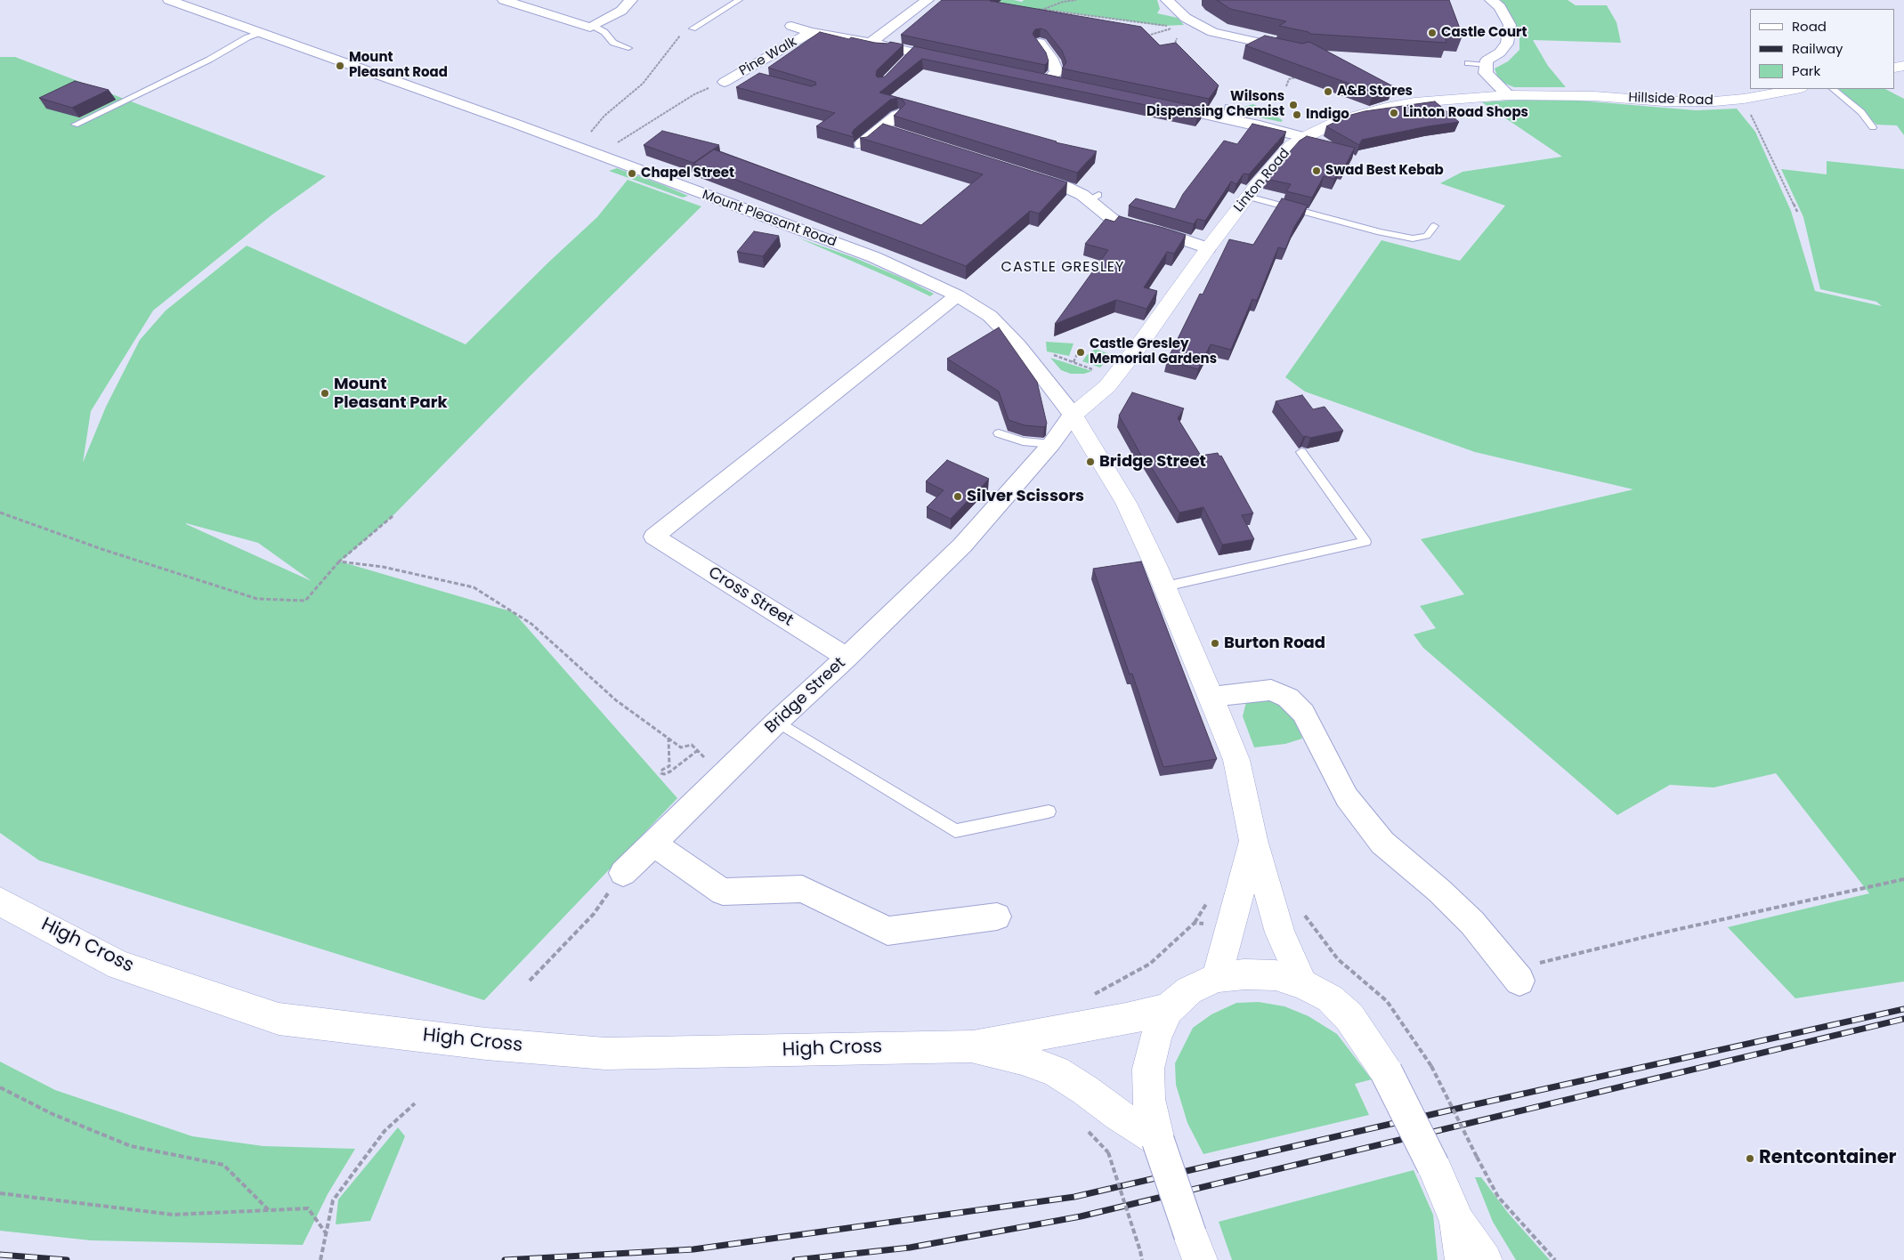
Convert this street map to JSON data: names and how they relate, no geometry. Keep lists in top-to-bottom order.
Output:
{
  "streets": {
    "main road": ["Hillside Road", "Linton Road", "High Cross"],
    "street": [
      "Pine Walk",
      "Mount Pleasant Road",
      "Cross Street",
      "Bridge Street"
    ]
  },
  "crossings": [
    ["Hillside Road", "Linton Road"],
    ["Linton Road", "Mount Pleasant Road"],
    ["Linton Road", "Bridge Street"],
    ["Mount Pleasant Road", "Cross Street"],
    ["Mount Pleasant Road", "Bridge Street"],
    ["Cross Street", "Bridge Street"]
  ],
  "districts": ["CASTLE GRESLEY"],
  "places": [
    "Castle Court",
    "Mount Pleasant Road",
    "A&B Stores",
    "Wilsons Dispensing Chemist",
    "Linton Road Shops",
    "Indigo",
    "Swad Best Kebab",
    "Chapel Street",
    "Castle Gresley Memorial Gardens",
    "Mount Pleasant Park",
    "Bridge Street",
    "Silver Scissors",
    "Burton Road",
    "Rentcontainer"
  ],
  "legend": ["Road", "Railway", "Park"]
}
